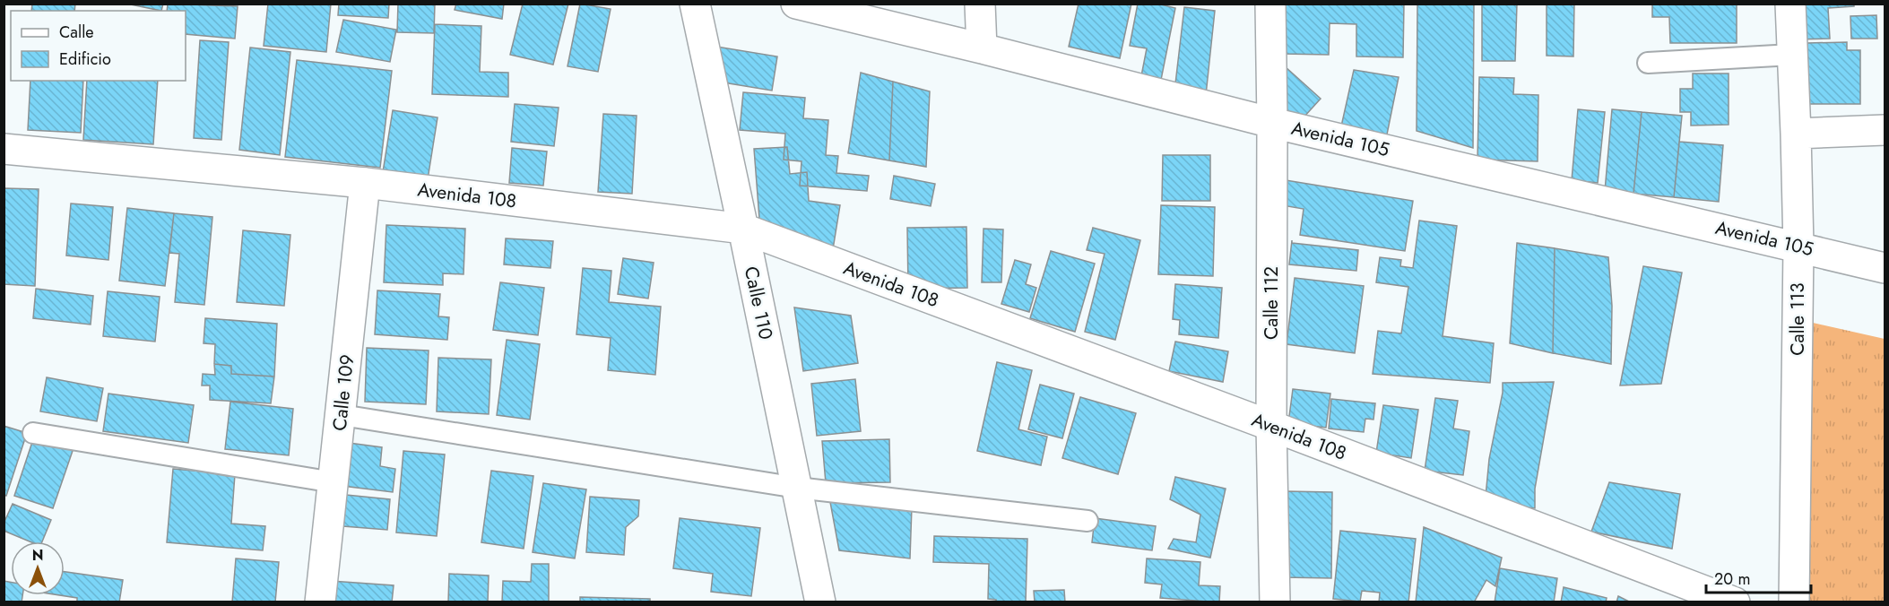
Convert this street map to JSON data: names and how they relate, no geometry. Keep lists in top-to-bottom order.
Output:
{
  "streets": {
    "street": [
      "Avenida 105",
      "Avenida 108",
      "Calle 110",
      "Calle 112",
      "Calle 113",
      "Calle 109"
    ]
  },
  "crossings": [
    ["Avenida 105", "Calle 112"],
    ["Avenida 105", "Calle 113"],
    ["Avenida 108", "Calle 110"],
    ["Avenida 108", "Calle 112"],
    ["Avenida 108", "Calle 109"]
  ],
  "legend": ["Calle", "Edificio"],
  "scale_bar": "20 m",
  "north": "top"
}
